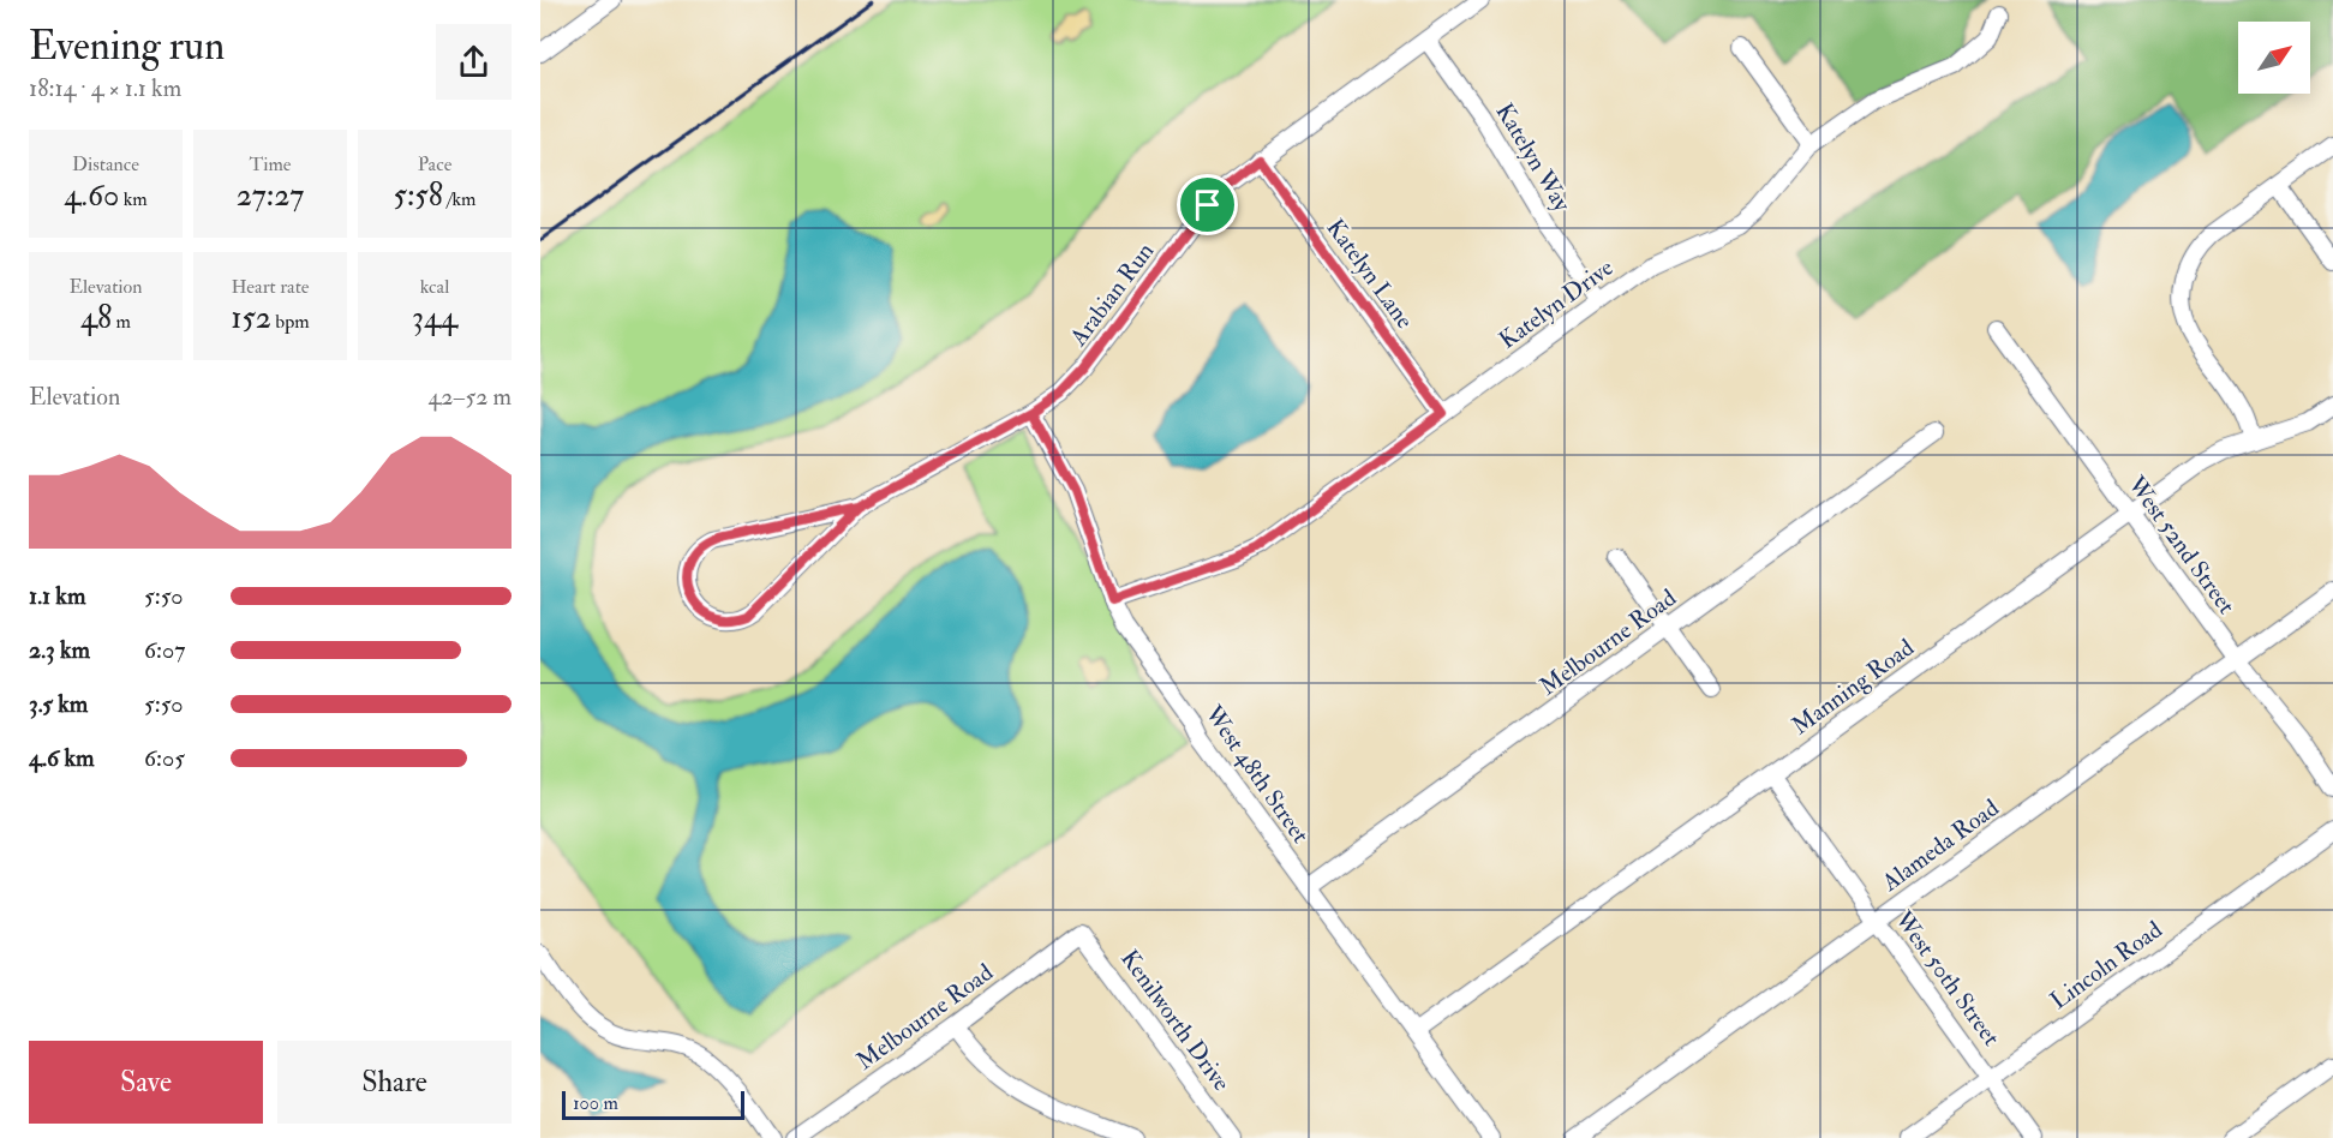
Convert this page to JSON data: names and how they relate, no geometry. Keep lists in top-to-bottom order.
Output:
{
  "streets": {
    "street": [
      "Katelyn Way",
      "Katelyn Lane",
      "Arabian Run",
      "Katelyn Drive",
      "West 52nd Street",
      "Melbourne Road",
      "Manning Road",
      "West 48th Street",
      "Alameda Road",
      "Lincoln Road",
      "West 50th Street",
      "Kenilworth Drive"
    ]
  },
  "crossings": [
    ["Katelyn Way", "Arabian Run"],
    ["Katelyn Way", "Katelyn Drive"],
    ["Katelyn Lane", "Arabian Run"],
    ["Katelyn Lane", "Katelyn Drive"],
    ["Arabian Run", "West 48th Street"],
    ["Katelyn Drive", "West 48th Street"],
    ["West 52nd Street", "Manning Road"],
    ["West 52nd Street", "Alameda Road"],
    ["Melbourne Road", "West 48th Street"],
    ["Melbourne Road", "Kenilworth Drive"],
    ["Manning Road", "West 48th Street"],
    ["Manning Road", "West 50th Street"],
    ["Alameda Road", "West 50th Street"],
    ["Lincoln Road", "West 50th Street"]
  ],
  "scale_bar": "100 m",
  "north": "top right",
  "page": {
    "heading": ["Evening run", "18:14 · 4 × 1.1 km"],
    "stats": [
      ["Distance", "4.60 km"],
      ["Time", "27:27"],
      ["Pace", "5:58 /km"],
      ["Elevation", "48 m"],
      ["Heart rate", "152 bpm"],
      ["kcal", "344"]
    ],
    "chart": ["Elevation", "42–52 m"],
    "list": [
      {
        "name": "1.1 km",
        "note": "5:50"
      },
      {
        "name": "2.3 km",
        "note": "6:07"
      },
      {
        "name": "3.5 km",
        "note": "5:50"
      },
      {
        "name": "4.6 km",
        "note": "6:05"
      }
    ],
    "buttons": ["Save", "Share"],
    "scale": "100 m"
  }
}
